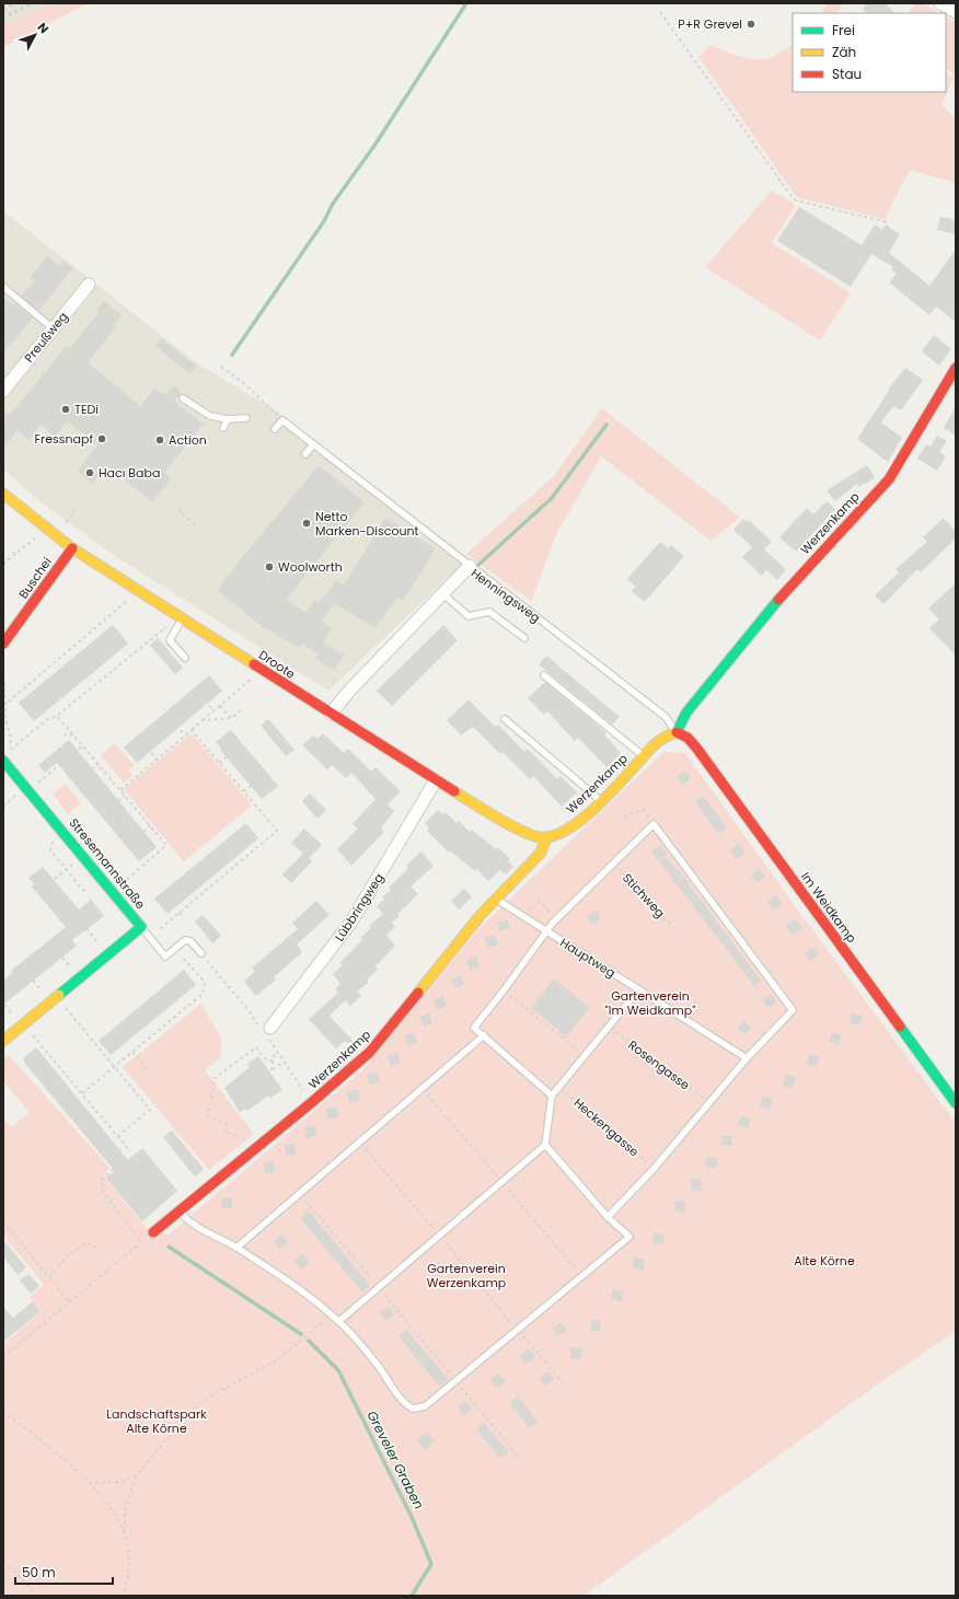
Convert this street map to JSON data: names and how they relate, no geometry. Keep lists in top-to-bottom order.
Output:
{
  "streets": {
    "street": [
      "Preußweg",
      "Werzenkamp",
      "Buschei",
      "Henningsweg",
      "Droote",
      "Stresemannstraße",
      "Lübbringweg",
      "Im Weidkamp"
    ],
    "lane": ["Hauptweg"],
    "path": ["Stichweg", "Rosengasse", "Heckengasse"]
  },
  "crossings": [
    ["Werzenkamp", "Henningsweg"],
    ["Werzenkamp", "Droote"],
    ["Werzenkamp", "Im Weidkamp"],
    ["Werzenkamp", "Hauptweg"],
    ["Buschei", "Droote"],
    ["Henningsweg", "Droote"],
    ["Henningsweg", "Im Weidkamp"],
    ["Droote", "Lübbringweg"]
  ],
  "water": ["Greveler Graben"],
  "parks": [
    "Gartenverein \"Im Weidkamp\"",
    "Alte Körne",
    "Gartenverein Werzenkamp",
    "Landschaftspark Alte Körne"
  ],
  "places": [
    "P+R Grevel",
    "TEDi",
    "Fressnapf",
    "Action",
    "Hacı Baba",
    "Netto Marken-Discount",
    "Woolworth"
  ],
  "legend": ["Frei", "Zäh", "Stau"],
  "scale_bar": "50 m",
  "north": "top right"
}
